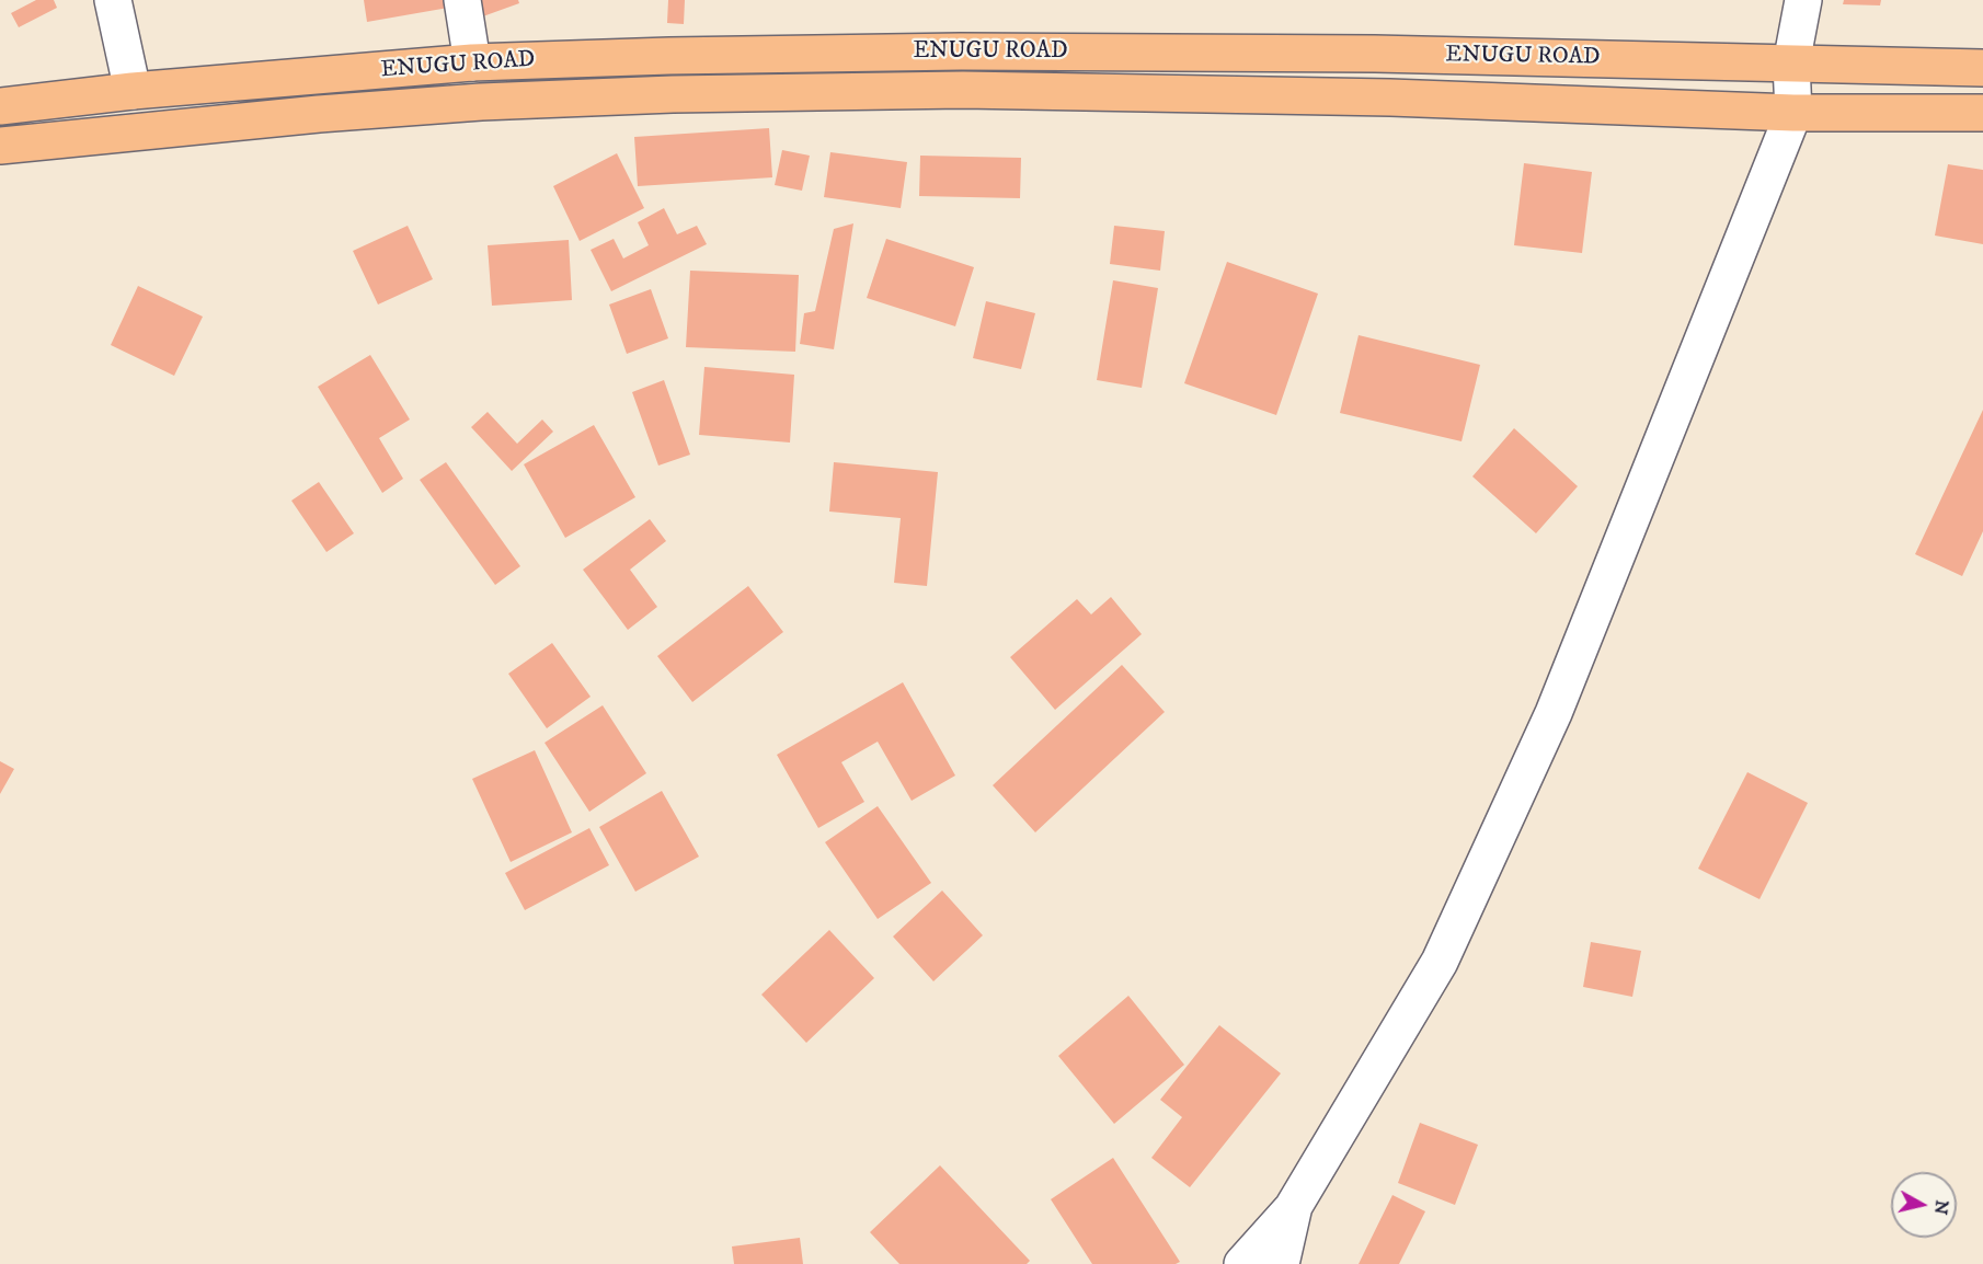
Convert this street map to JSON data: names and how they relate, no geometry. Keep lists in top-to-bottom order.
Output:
{
  "streets": {
    "main road": ["ENUGU ROAD"]
  },
  "north": "right"
}
